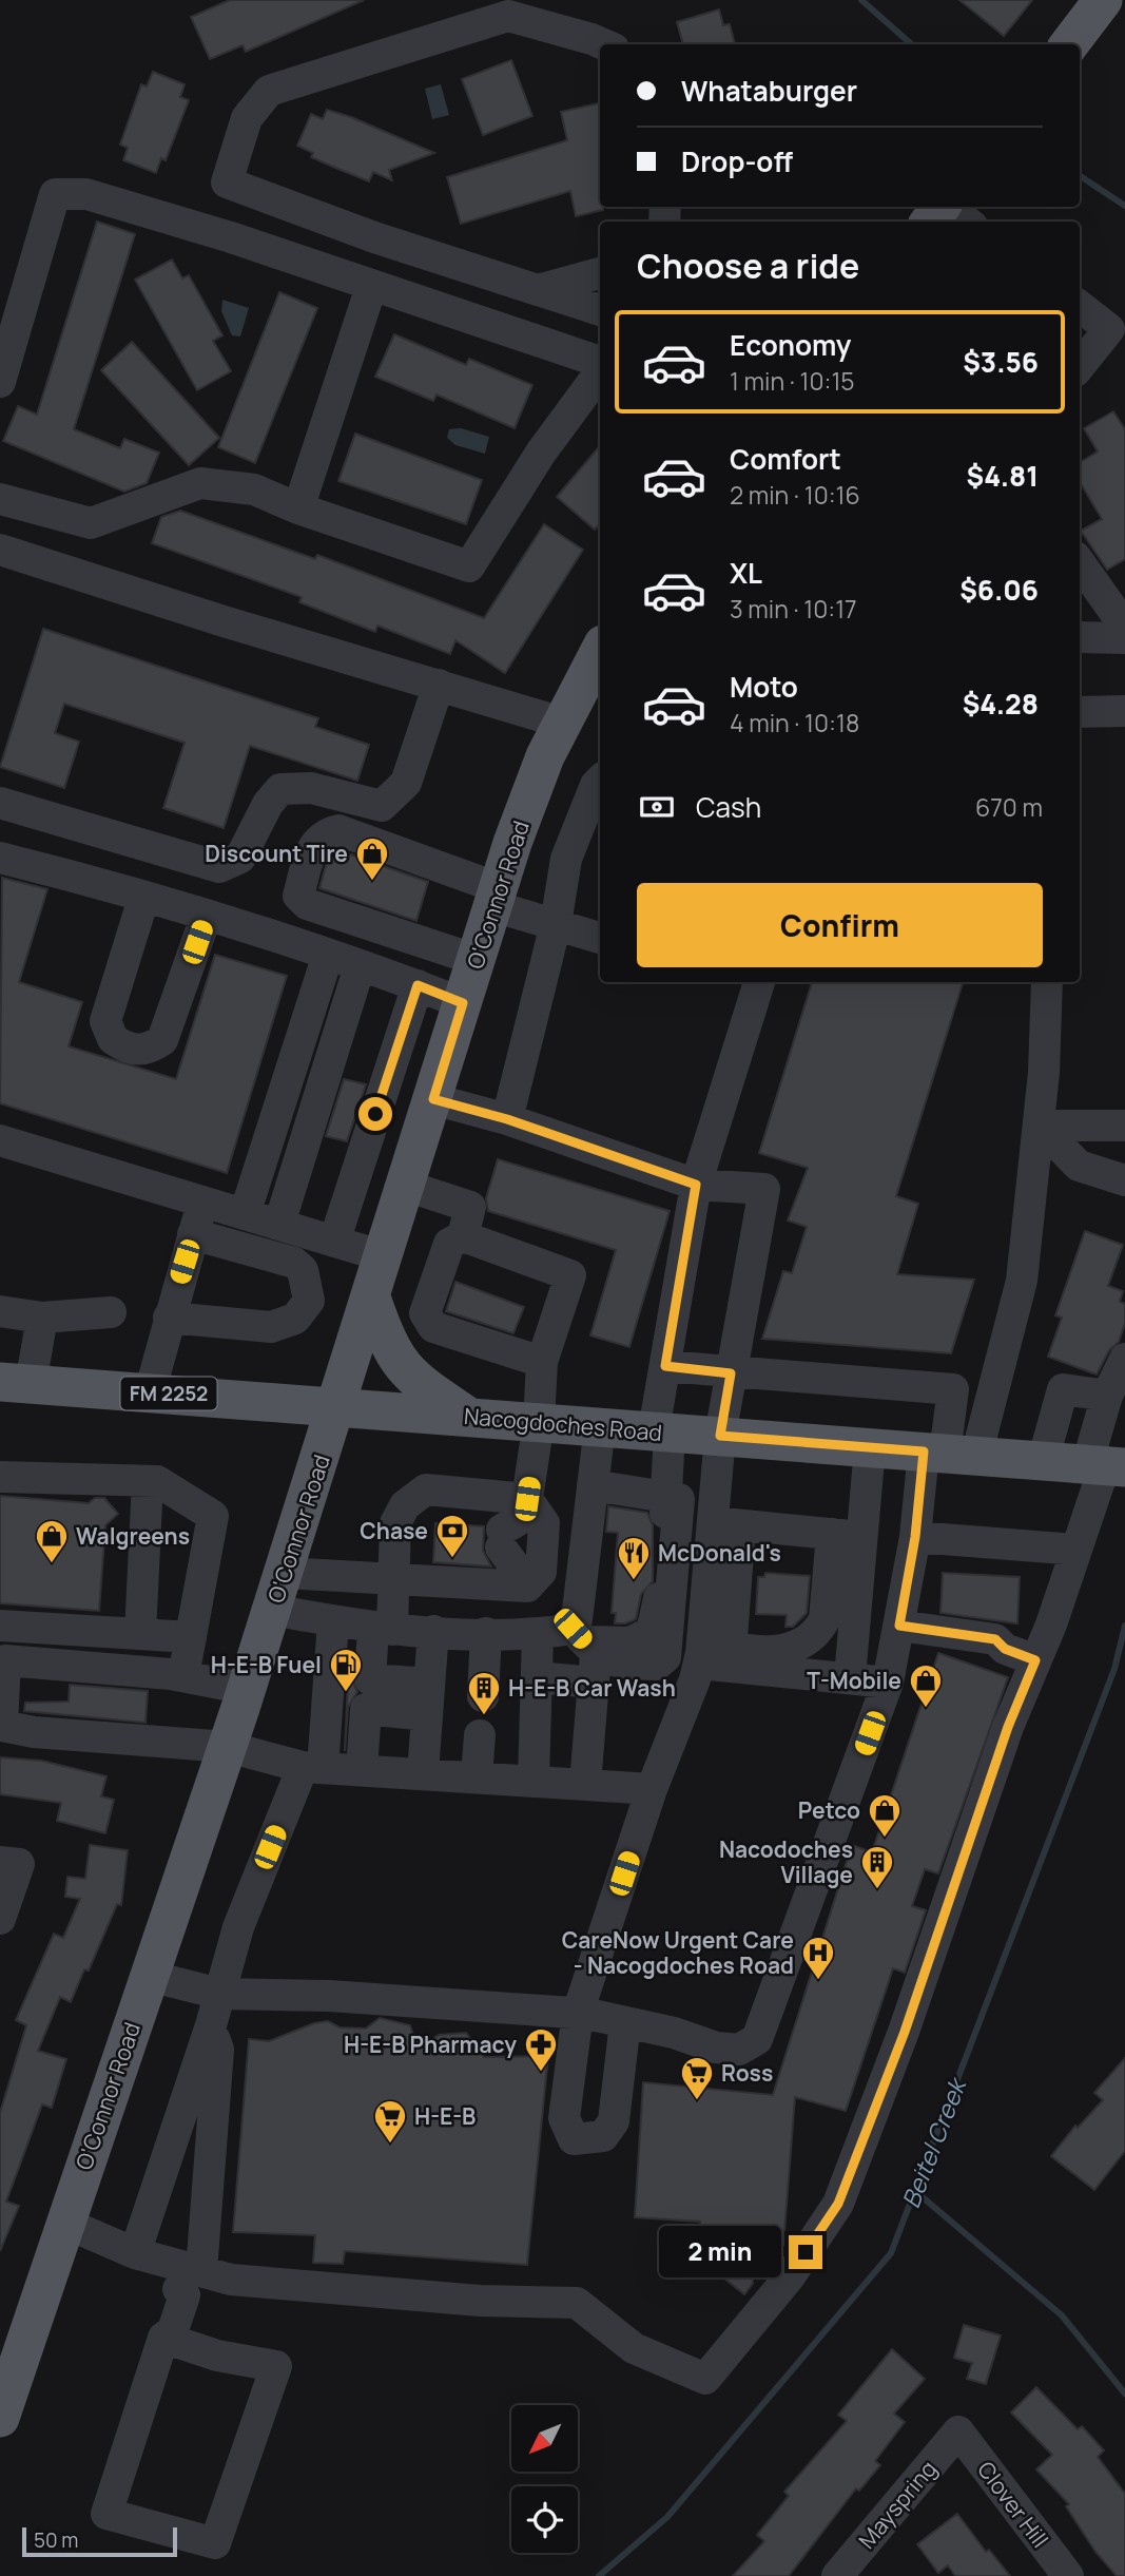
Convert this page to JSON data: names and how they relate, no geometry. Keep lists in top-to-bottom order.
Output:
{
  "streets": {
    "main road": ["O'Connor Road", "FM 2252", "Nacogdoches Road"],
    "street": ["Mayspring", "Clover Hill"]
  },
  "crossings": [
    ["O'Connor Road", "Nacogdoches Road"],
    ["Mayspring", "Clover Hill"]
  ],
  "water": ["Beitel Creek"],
  "places": {
    "shop": [
      "Discount Tire",
      "Walgreens",
      "T-Mobile",
      "Petco"
    ],
    "bank": ["Chase"],
    "restaurant": ["McDonald's"],
    "fuel station": ["H-E-B Fuel"],
    "building": ["H-E-B Car Wash", "Nacodoches Village"],
    "hospital": ["CareNow Urgent Care - Nacogdoches Road"],
    "pharmacy": ["H-E-B Pharmacy"],
    "supermarket": ["Ross", "H-E-B"]
  },
  "scale_bar": "50 m",
  "north": "bottom left",
  "page": {
    "banner": ["Whataburger", "Drop-off"],
    "heading": "Choose a ride",
    "list": [
      {
        "name": "Economy",
        "note": "1 min · 10:15",
        "value": "$3.56"
      },
      {
        "name": "Comfort",
        "note": "2 min · 10:16",
        "value": "$4.81"
      },
      {
        "name": "XL",
        "note": "3 min · 10:17",
        "value": "$6.06"
      },
      {
        "name": "Moto",
        "note": "4 min · 10:18",
        "value": "$4.28"
      }
    ],
    "pay": ["Cash", "670 m"],
    "buttons": "Confirm",
    "bubble": "2 min",
    "scale": "50 m"
  }
}
